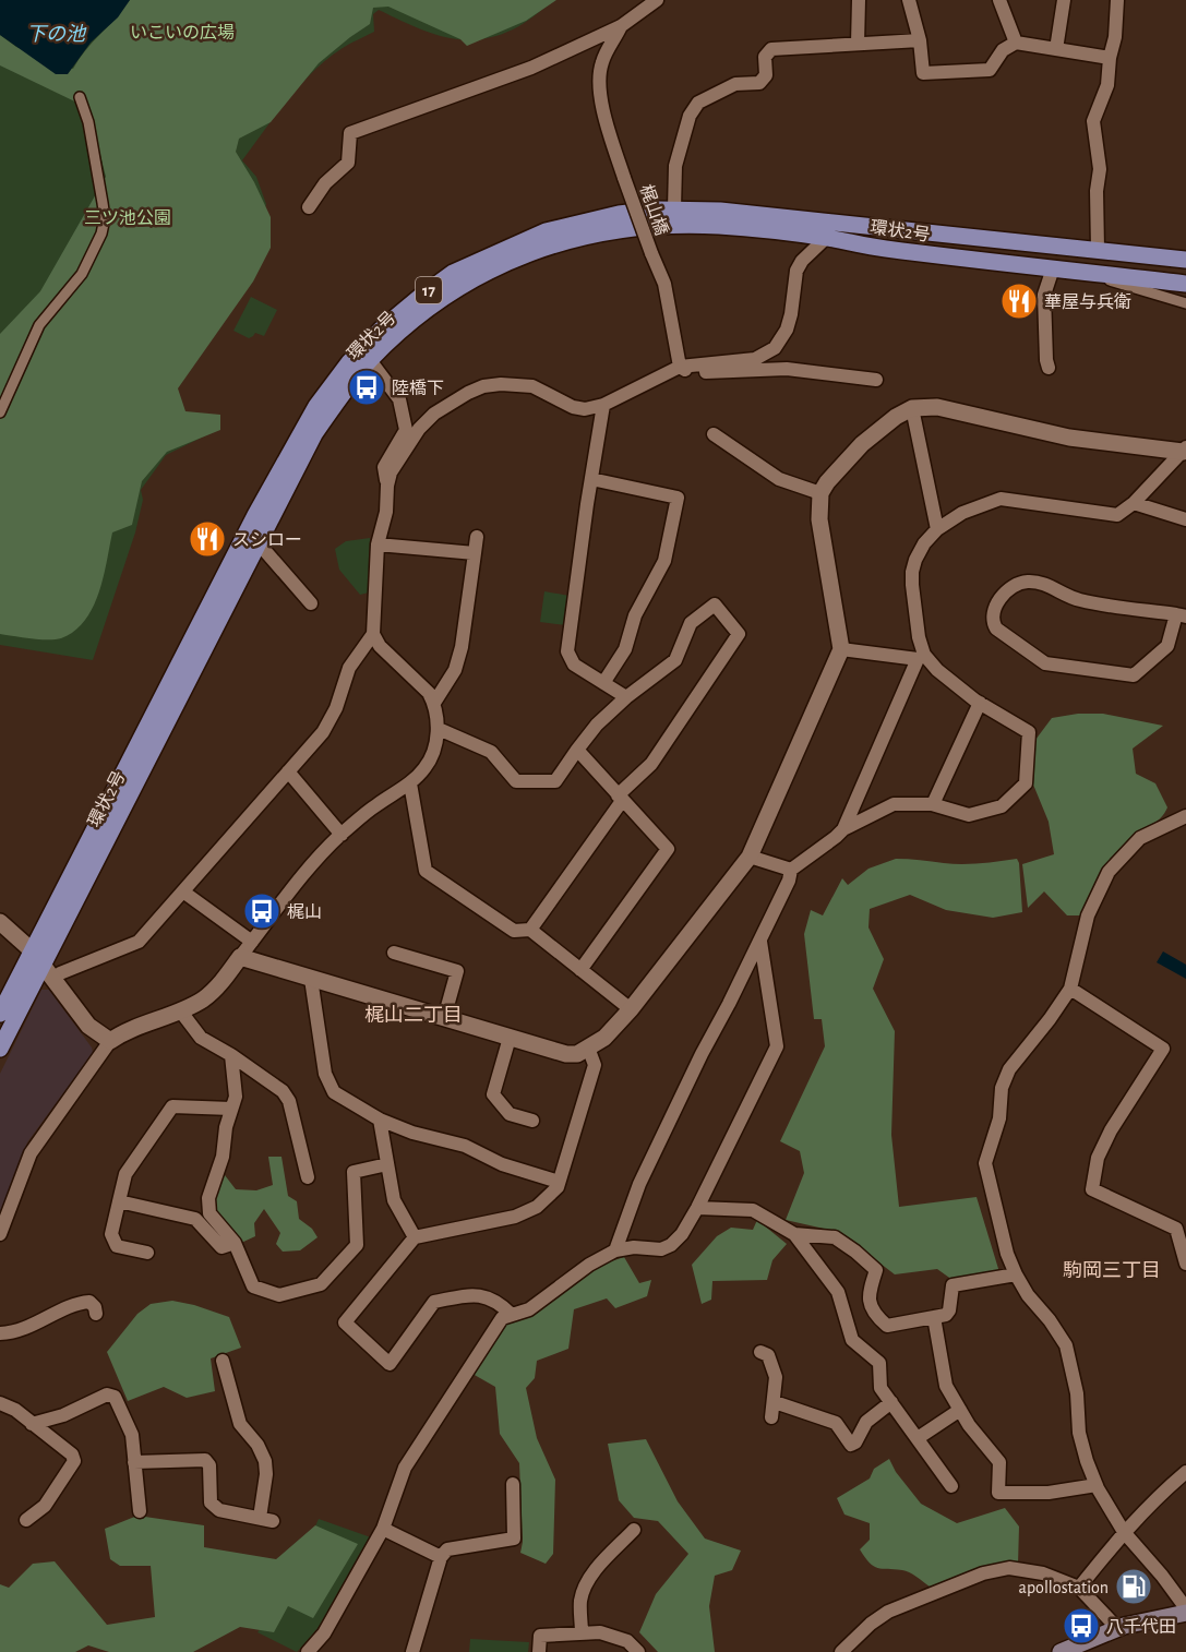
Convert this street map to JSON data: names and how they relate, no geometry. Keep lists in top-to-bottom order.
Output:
{
  "streets": {
    "main road": ["環状2号", "17"],
    "street": ["梶山橋"]
  },
  "districts": ["梶山二丁目", "駒岡三丁目"],
  "water": ["下の池"],
  "parks": ["いこいの広場", "三ツ池公園"],
  "places": {
    "restaurant": ["華屋与兵衛", "スシロー"],
    "bus stop": ["陸橋下", "梶山", "八千代田"],
    "fuel station": ["apollostation"]
  }
}
